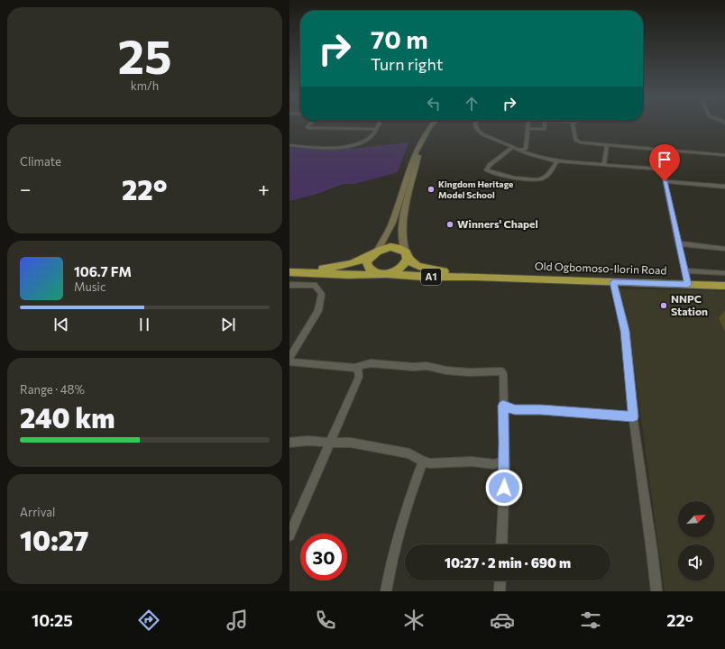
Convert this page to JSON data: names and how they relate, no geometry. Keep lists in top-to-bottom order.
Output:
{
  "streets": {
    "highway": ["Old Ogbomoso-Ilorin Road", "A1"]
  },
  "crossings": [
    ["Old Ogbomoso-Ilorin Road", "A1"]
  ],
  "places": ["Kingdom Heritage Model School", "Winners' Chapel", "NNPC Station"],
  "north": "top right",
  "page": {
    "tile": [
      ["25", "km/h"],
      "Climate",
      ["Range · 48%", "240 km"],
      ["Arrival", "10:27"]
    ],
    "turn": ["70 m", "Turn right"],
    "heat": ["−", "22°", "+"],
    "song": ["106.7 FM", "Music"],
    "limit": "30",
    "trip": "10:27 · 2 min · 690 m",
    "tabs": ["10:25", "22°"]
  }
}
